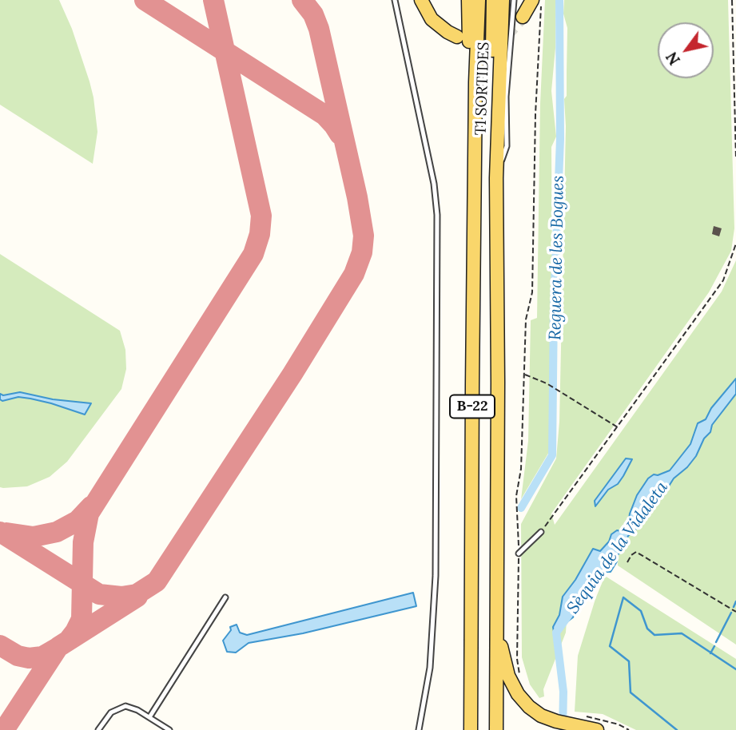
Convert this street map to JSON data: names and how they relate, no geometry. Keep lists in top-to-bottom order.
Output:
{
  "streets": {
    "main road": ["T1 SORTIDES", "B-22"]
  },
  "crossings": [
    ["T1 SORTIDES", "B-22"]
  ],
  "water": ["Reguera de les Bogues", "Sèquia de la Vidaleta"],
  "north": "bottom left"
}
